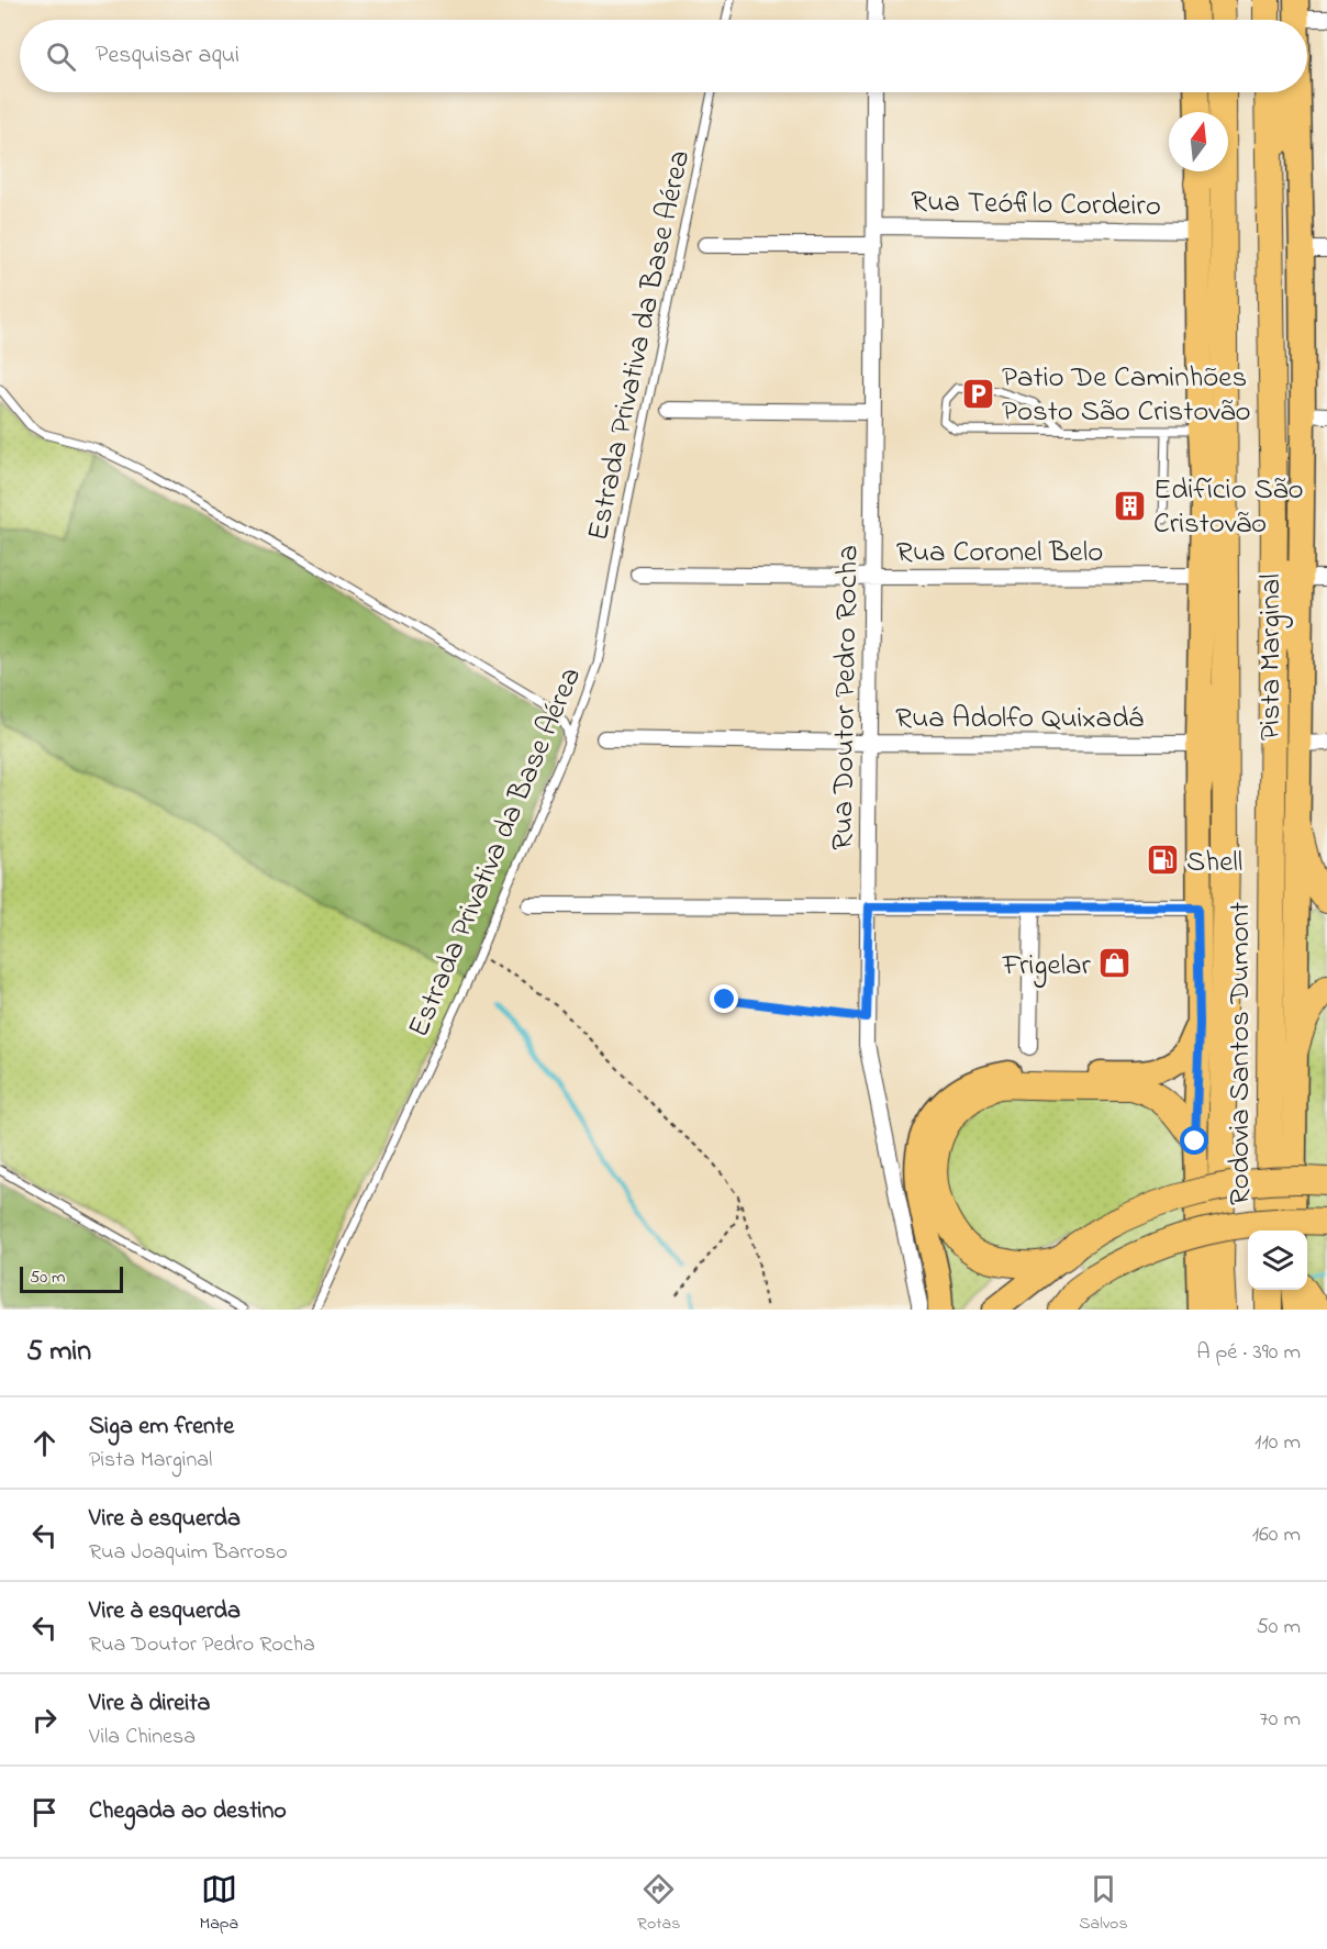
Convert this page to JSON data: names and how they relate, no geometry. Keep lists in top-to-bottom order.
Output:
{
  "streets": {
    "highway": ["Rodovia Santos Dumont"],
    "main road": ["Pista Marginal"],
    "street": [
      "Rua Teófilo Cordeiro",
      "Rua Coronel Belo",
      "Rua Doutor Pedro Rocha",
      "Rua Adolfo Quixadá"
    ],
    "lane": ["Estrada Privativa da Base Aérea"]
  },
  "crossings": [
    ["Rua Teófilo Cordeiro", "Rua Doutor Pedro Rocha"],
    ["Rua Coronel Belo", "Rua Doutor Pedro Rocha"],
    ["Rua Doutor Pedro Rocha", "Rua Adolfo Quixadá"]
  ],
  "places": {
    "parking": ["Patio De Caminhões Posto São Cristovão"],
    "building": ["Edifício São Cristovão"],
    "fuel station": ["Shell"],
    "shop": ["Frigelar"]
  },
  "scale_bar": "50 m",
  "north": "top",
  "page": {
    "search": "Pesquisar aqui",
    "scale": "50 m",
    "heading": ["5 min", "A pé · 390 m"],
    "list": [
      ["Siga em frente", "Pista Marginal", "110 m"],
      ["Vire à esquerda", "Rua Joaquim Barroso", "160 m"],
      ["Vire à esquerda", "Rua Doutor Pedro Rocha", "50 m"],
      ["Vire à direita", "Vila Chinesa", "70 m"],
      "Chegada ao destino"
    ],
    "nav": ["Mapa", "Rotas", "Salvos"]
  }
}
